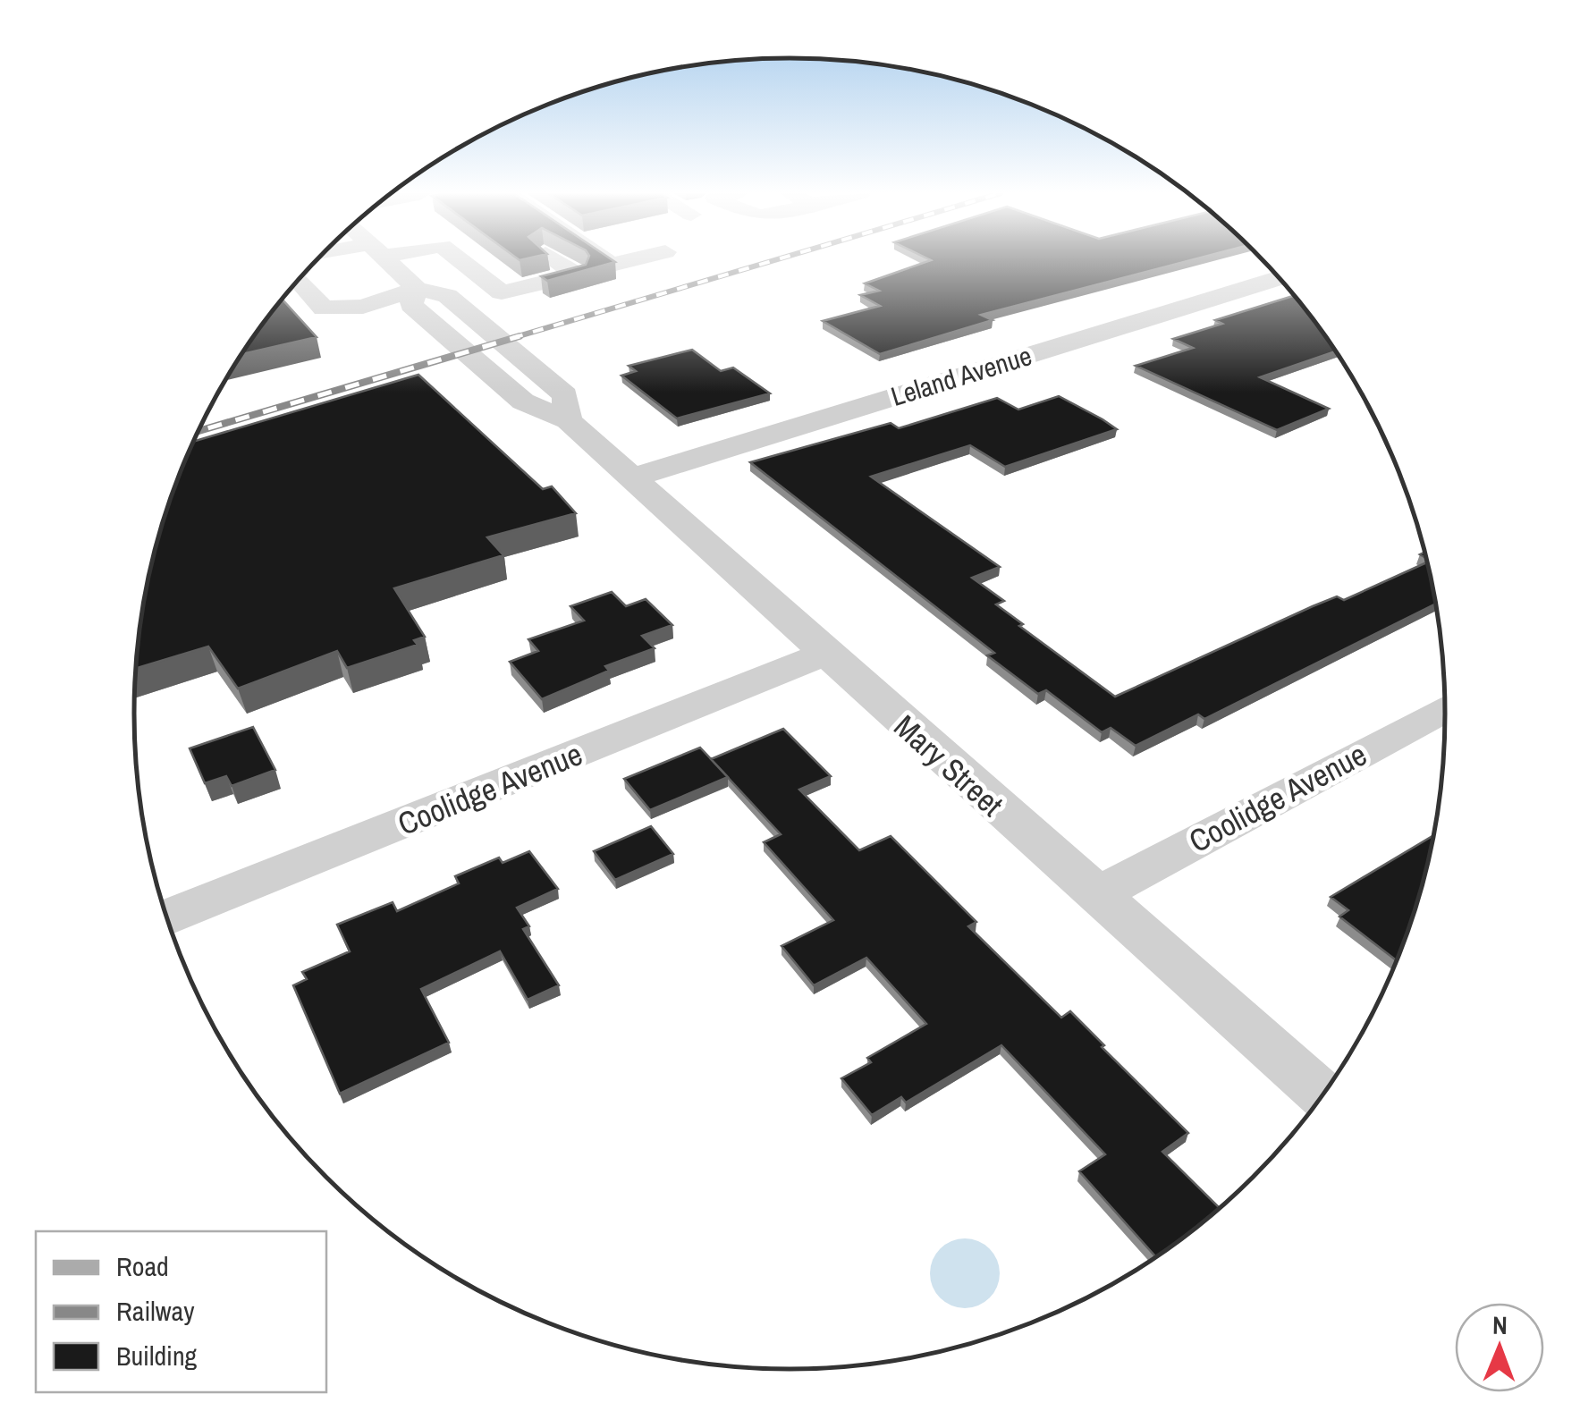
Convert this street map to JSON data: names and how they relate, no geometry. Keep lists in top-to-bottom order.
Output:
{
  "streets": {
    "street": ["Leland Avenue", "Mary Street", "Coolidge Avenue"]
  },
  "crossings": [
    ["Leland Avenue", "Mary Street"],
    ["Mary Street", "Coolidge Avenue"]
  ],
  "legend": ["Road", "Railway", "Building"],
  "north": "top"
}
